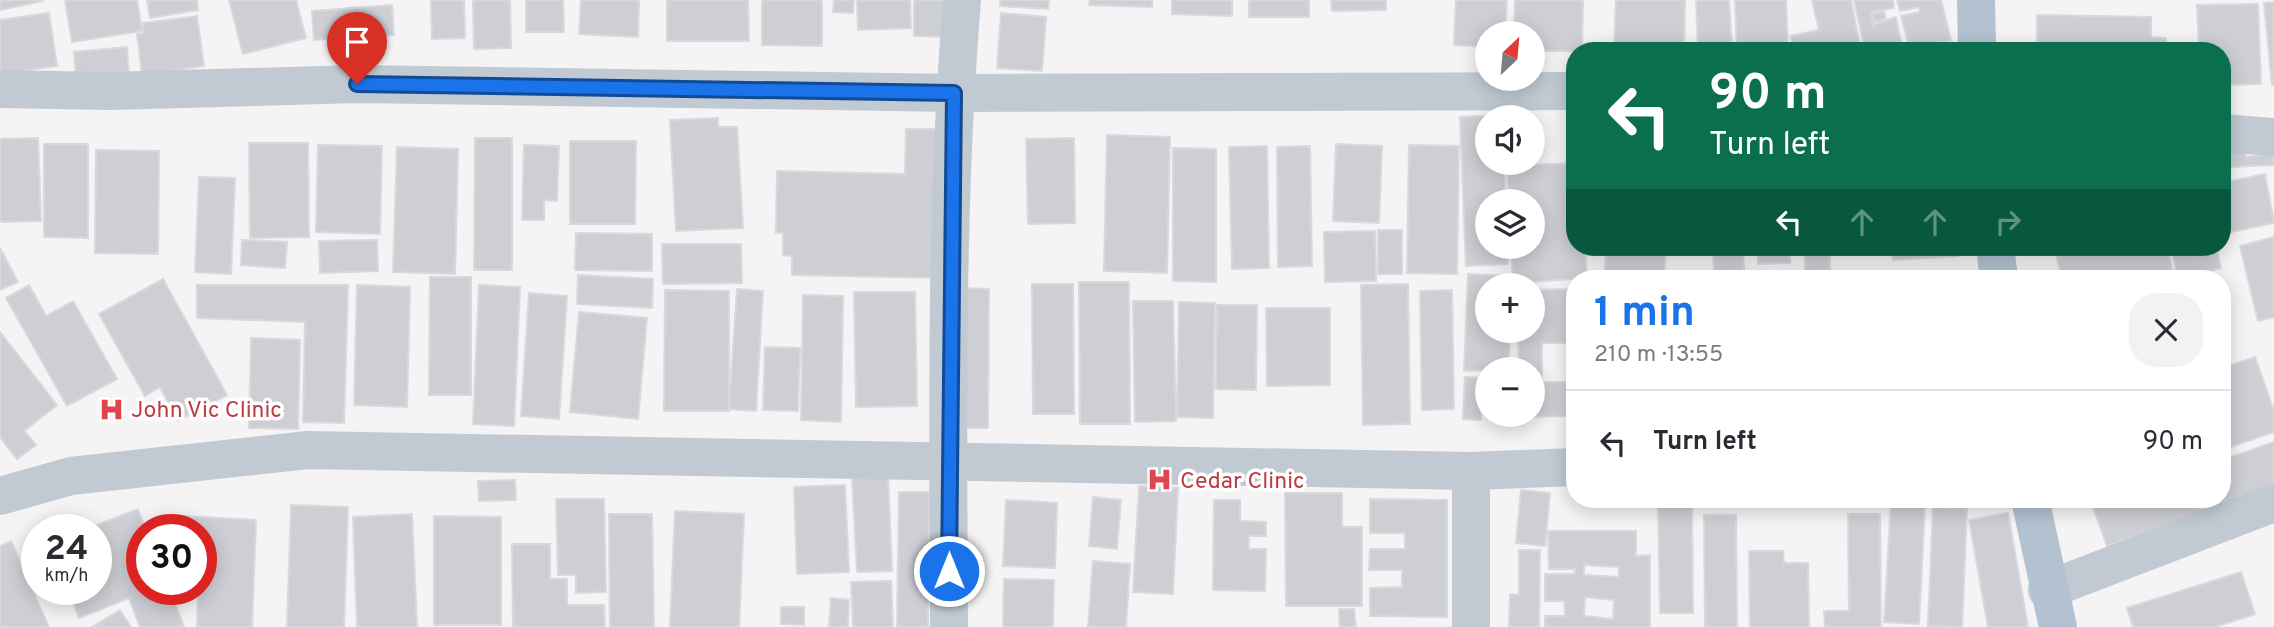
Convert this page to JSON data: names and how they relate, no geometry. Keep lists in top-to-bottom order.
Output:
{
  "places": {
    "hospital": ["John Vic Clinic", "Cedar Clinic"]
  },
  "north": "top right",
  "page": {
    "map_buttons": ["+", "−"],
    "turn": ["90 m", "Turn left"],
    "heading": ["1 min", "210 m · 13:55"],
    "list": [
      {
        "name": "Turn left",
        "value": "90 m"
      }
    ],
    "speed": "24 km/h",
    "limit": "30"
  }
}
